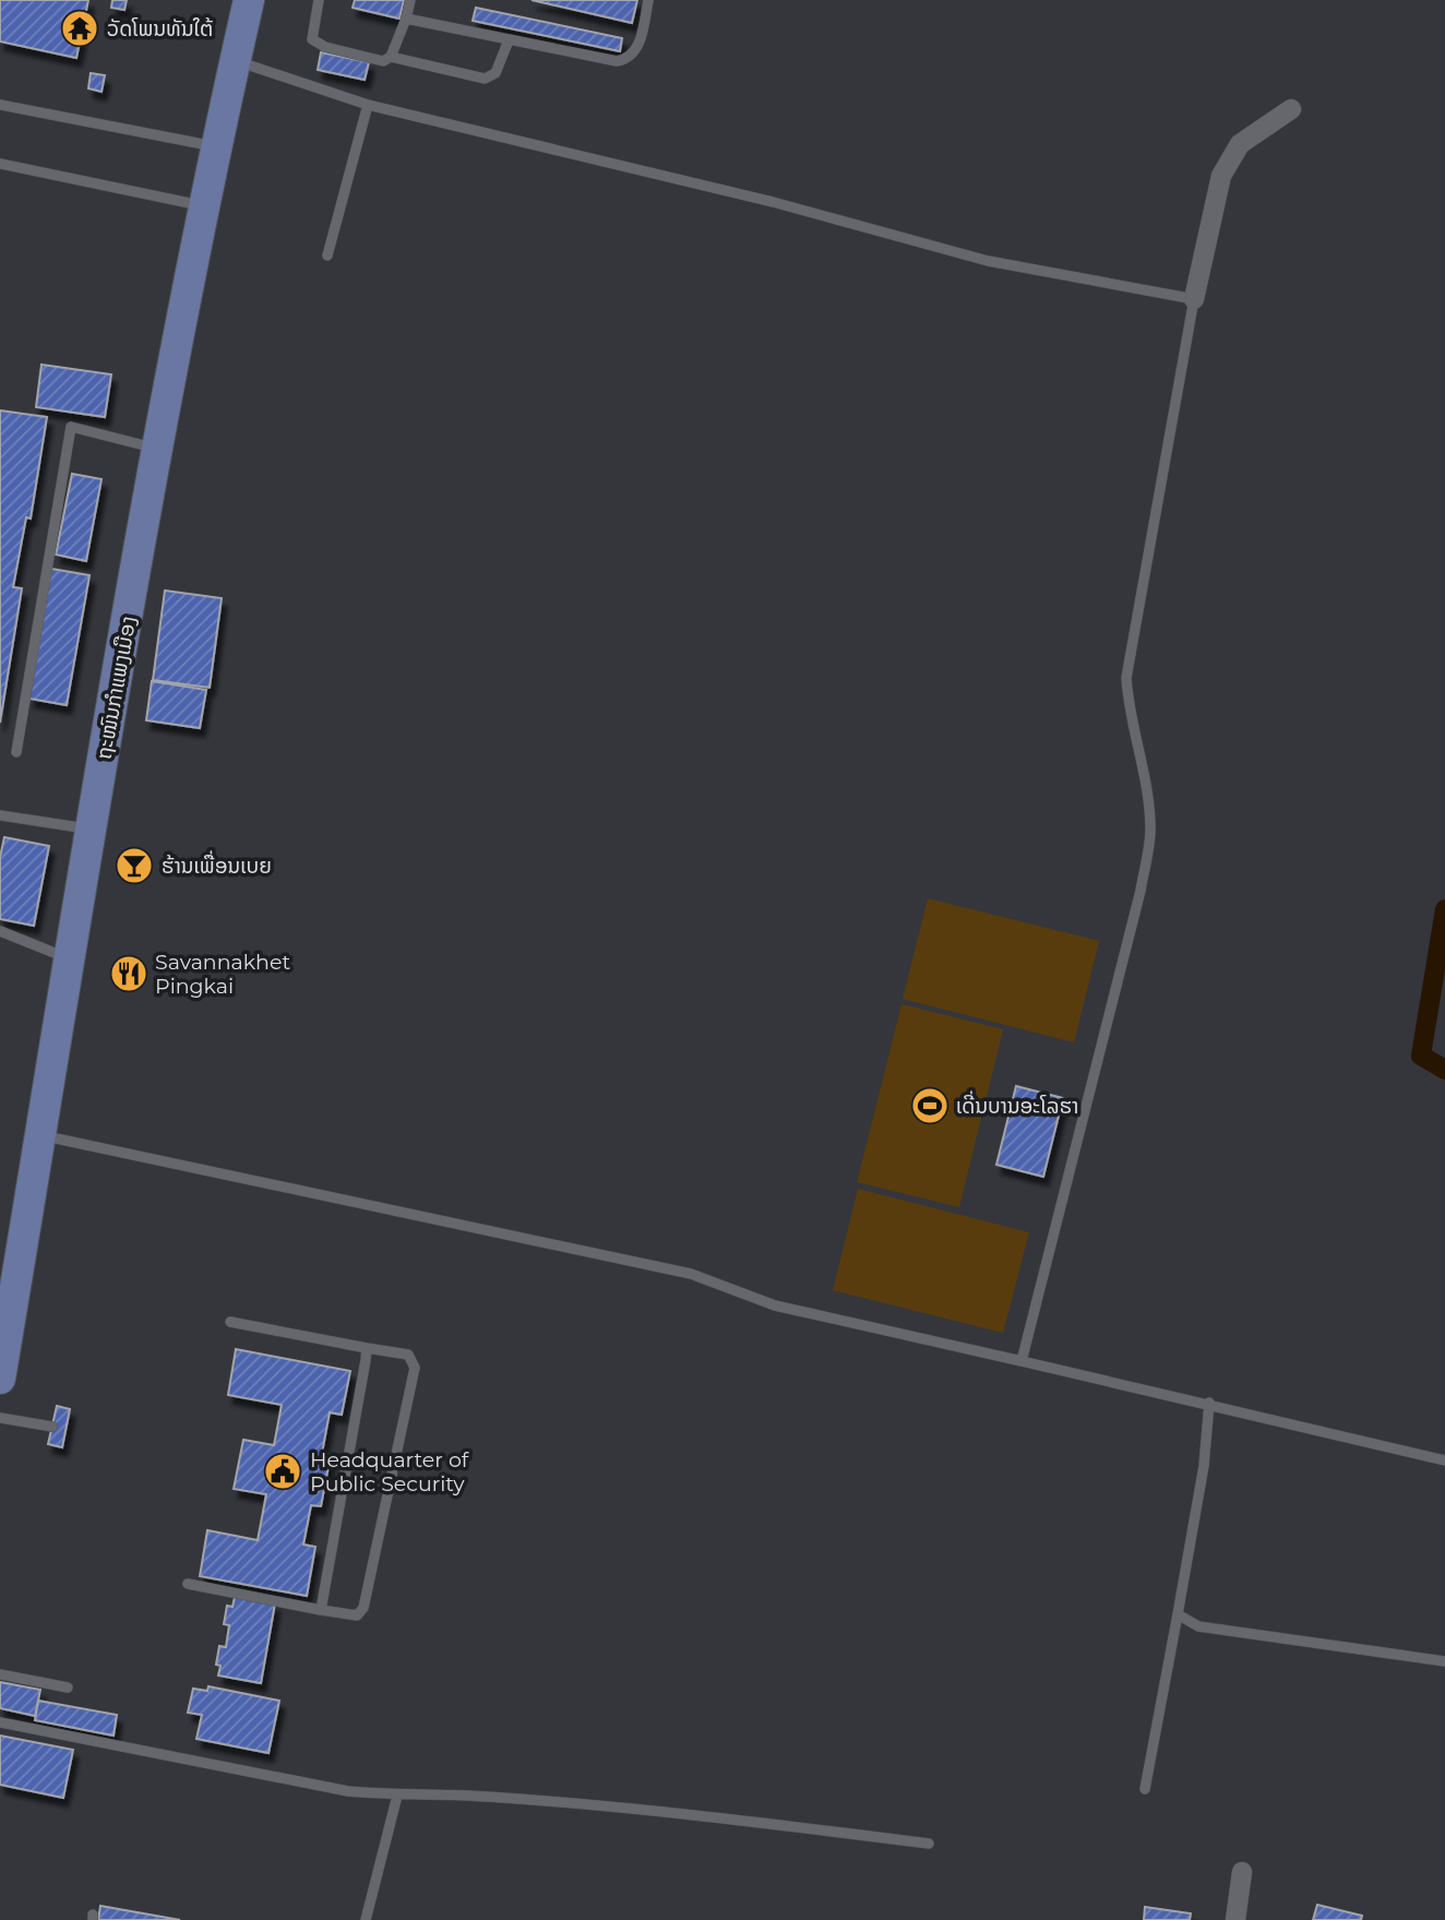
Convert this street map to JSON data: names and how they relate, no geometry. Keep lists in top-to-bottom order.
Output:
{
  "streets": {
    "main road": ["ຖະໜົນກຳແພງເມືອງ"]
  },
  "places": {
    "temple": ["ວັດໂພນທັນໃຕ້"],
    "bar": ["ຮ້ານເພື່ອນເບຍ"],
    "restaurant": ["Savannakhet Pingkai"],
    "sports": ["ເດີ່ນບານອະໂລຮາ"],
    "public building": ["Headquarter of Public Security"]
  }
}
